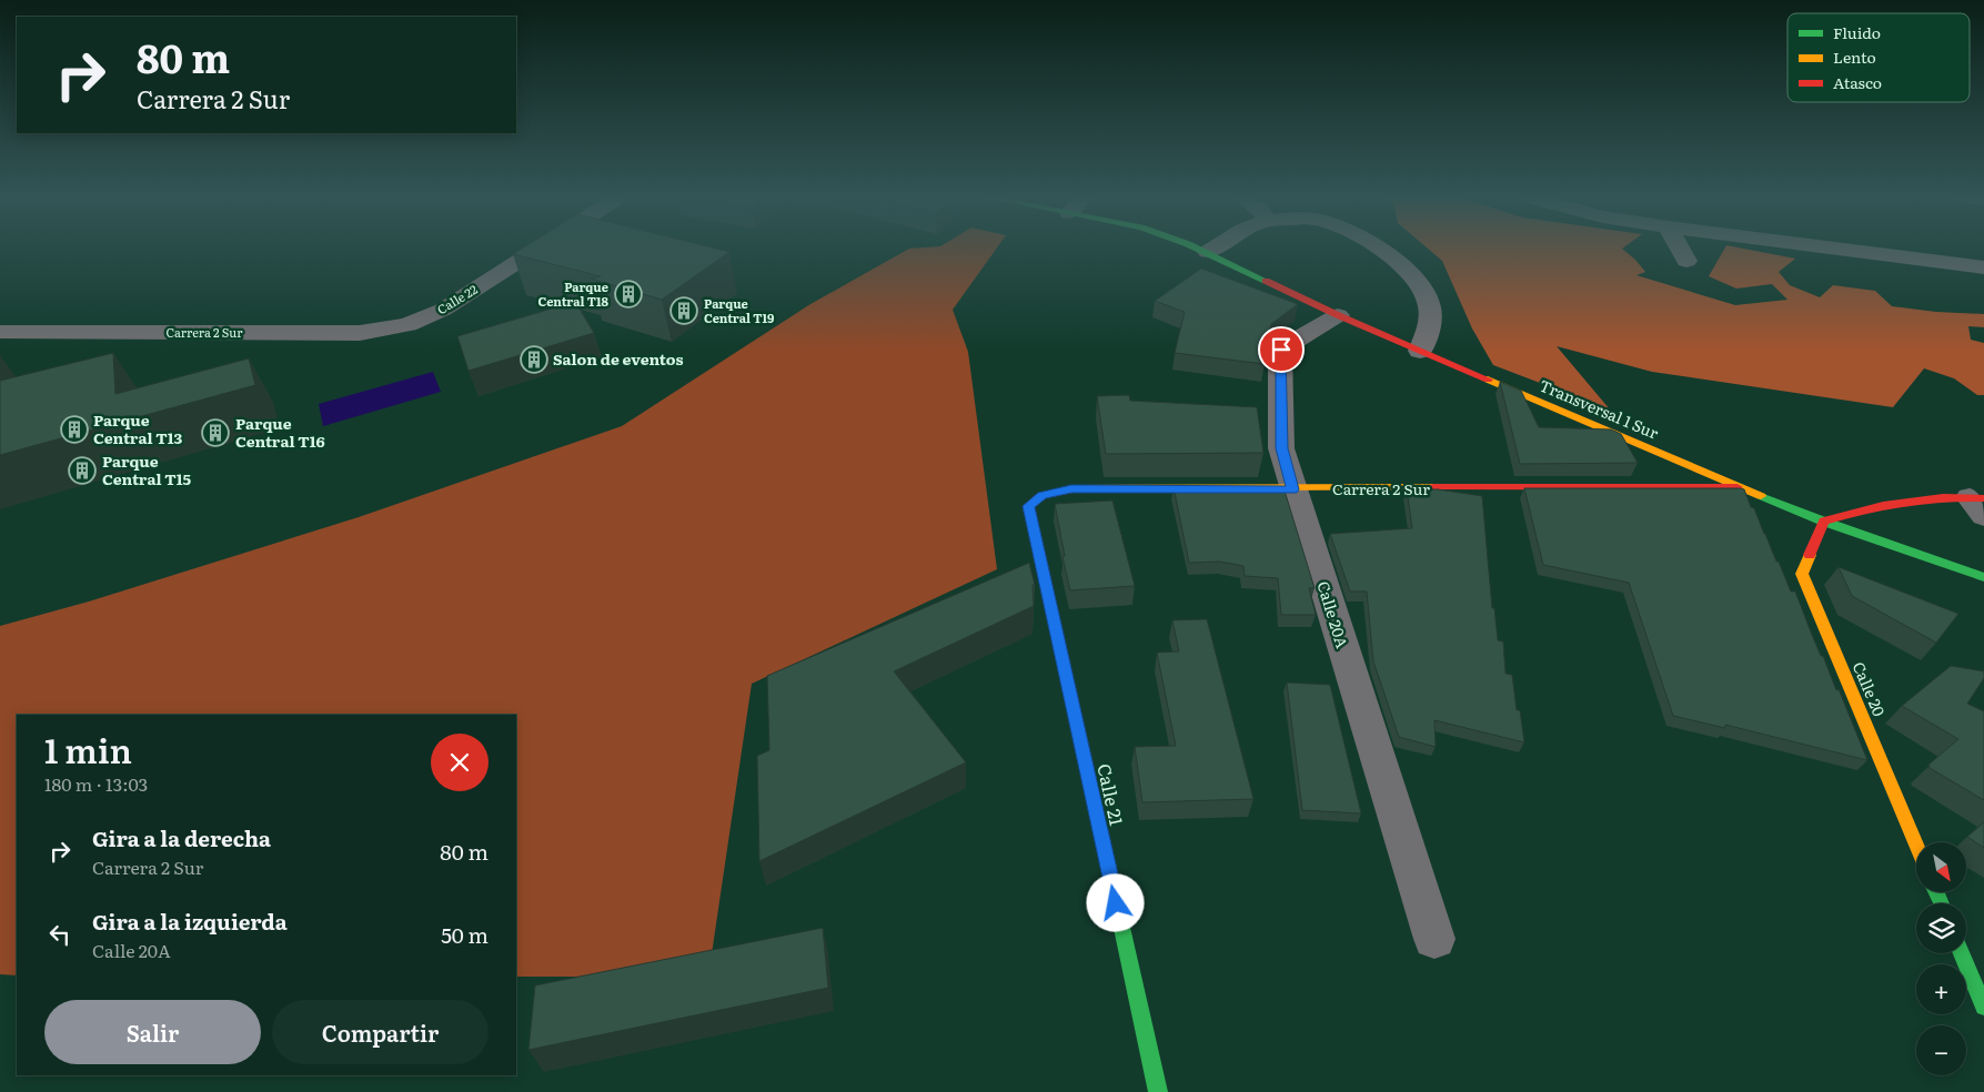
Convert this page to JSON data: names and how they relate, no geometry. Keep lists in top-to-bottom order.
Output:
{
  "streets": {
    "street": [
      "Calle 22",
      "Carrera 2 Sur",
      "Transversal 1 Sur",
      "Calle 20A",
      "Calle 20",
      "Calle 21"
    ]
  },
  "crossings": [
    ["Calle 22", "Carrera 2 Sur"],
    ["Carrera 2 Sur", "Transversal 1 Sur"],
    ["Carrera 2 Sur", "Calle 20A"],
    ["Carrera 2 Sur", "Calle 21"],
    ["Transversal 1 Sur", "Calle 20A"],
    ["Transversal 1 Sur", "Calle 20"]
  ],
  "places": {
    "building": [
      "Parque Central T18",
      "Parque Central T19",
      "Salon de eventos",
      "Parque Central T13",
      "Parque Central T16",
      "Parque Central T15"
    ]
  },
  "legend": ["Fluido", "Lento", "Atasco"],
  "north": "bottom right",
  "page": {
    "turn": ["80 m", "Carrera 2 Sur"],
    "heading": ["1 min", "180 m · 13:03"],
    "list": [
      {
        "name": "Gira a la derecha",
        "note": "Carrera 2 Sur",
        "value": "80 m"
      },
      {
        "name": "Gira a la izquierda",
        "note": "Calle 20A",
        "value": "50 m"
      }
    ],
    "map_buttons": ["+", "−"],
    "buttons": ["Salir", "Compartir"]
  }
}
